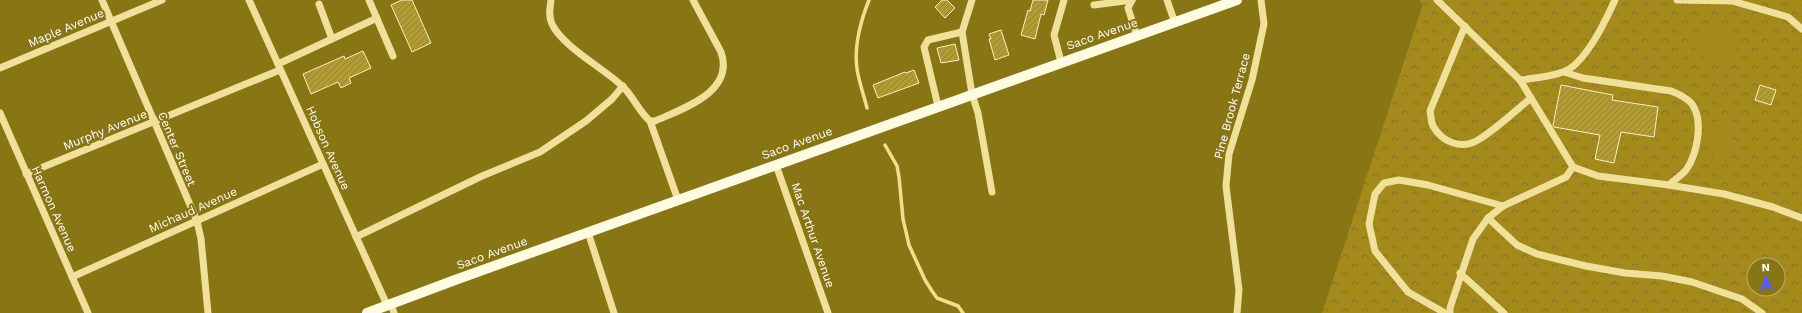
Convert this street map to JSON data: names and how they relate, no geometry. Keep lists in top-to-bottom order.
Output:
{
  "streets": {
    "main road": ["Saco Avenue"],
    "street": [
      "Maple Avenue",
      "Pine Brook Terrace",
      "Murphy Avenue",
      "Hobson Avenue",
      "Center Street",
      "Harmon Avenue",
      "Michaud Avenue",
      "Mac Arthur Avenue"
    ]
  },
  "crossings": [
    ["Maple Avenue", "Center Street"],
    ["Saco Avenue", "Hobson Avenue"],
    ["Saco Avenue", "Mac Arthur Avenue"],
    ["Murphy Avenue", "Hobson Avenue"],
    ["Murphy Avenue", "Center Street"],
    ["Murphy Avenue", "Harmon Avenue"],
    ["Hobson Avenue", "Michaud Avenue"],
    ["Center Street", "Michaud Avenue"],
    ["Harmon Avenue", "Michaud Avenue"]
  ],
  "north": "top"
}
